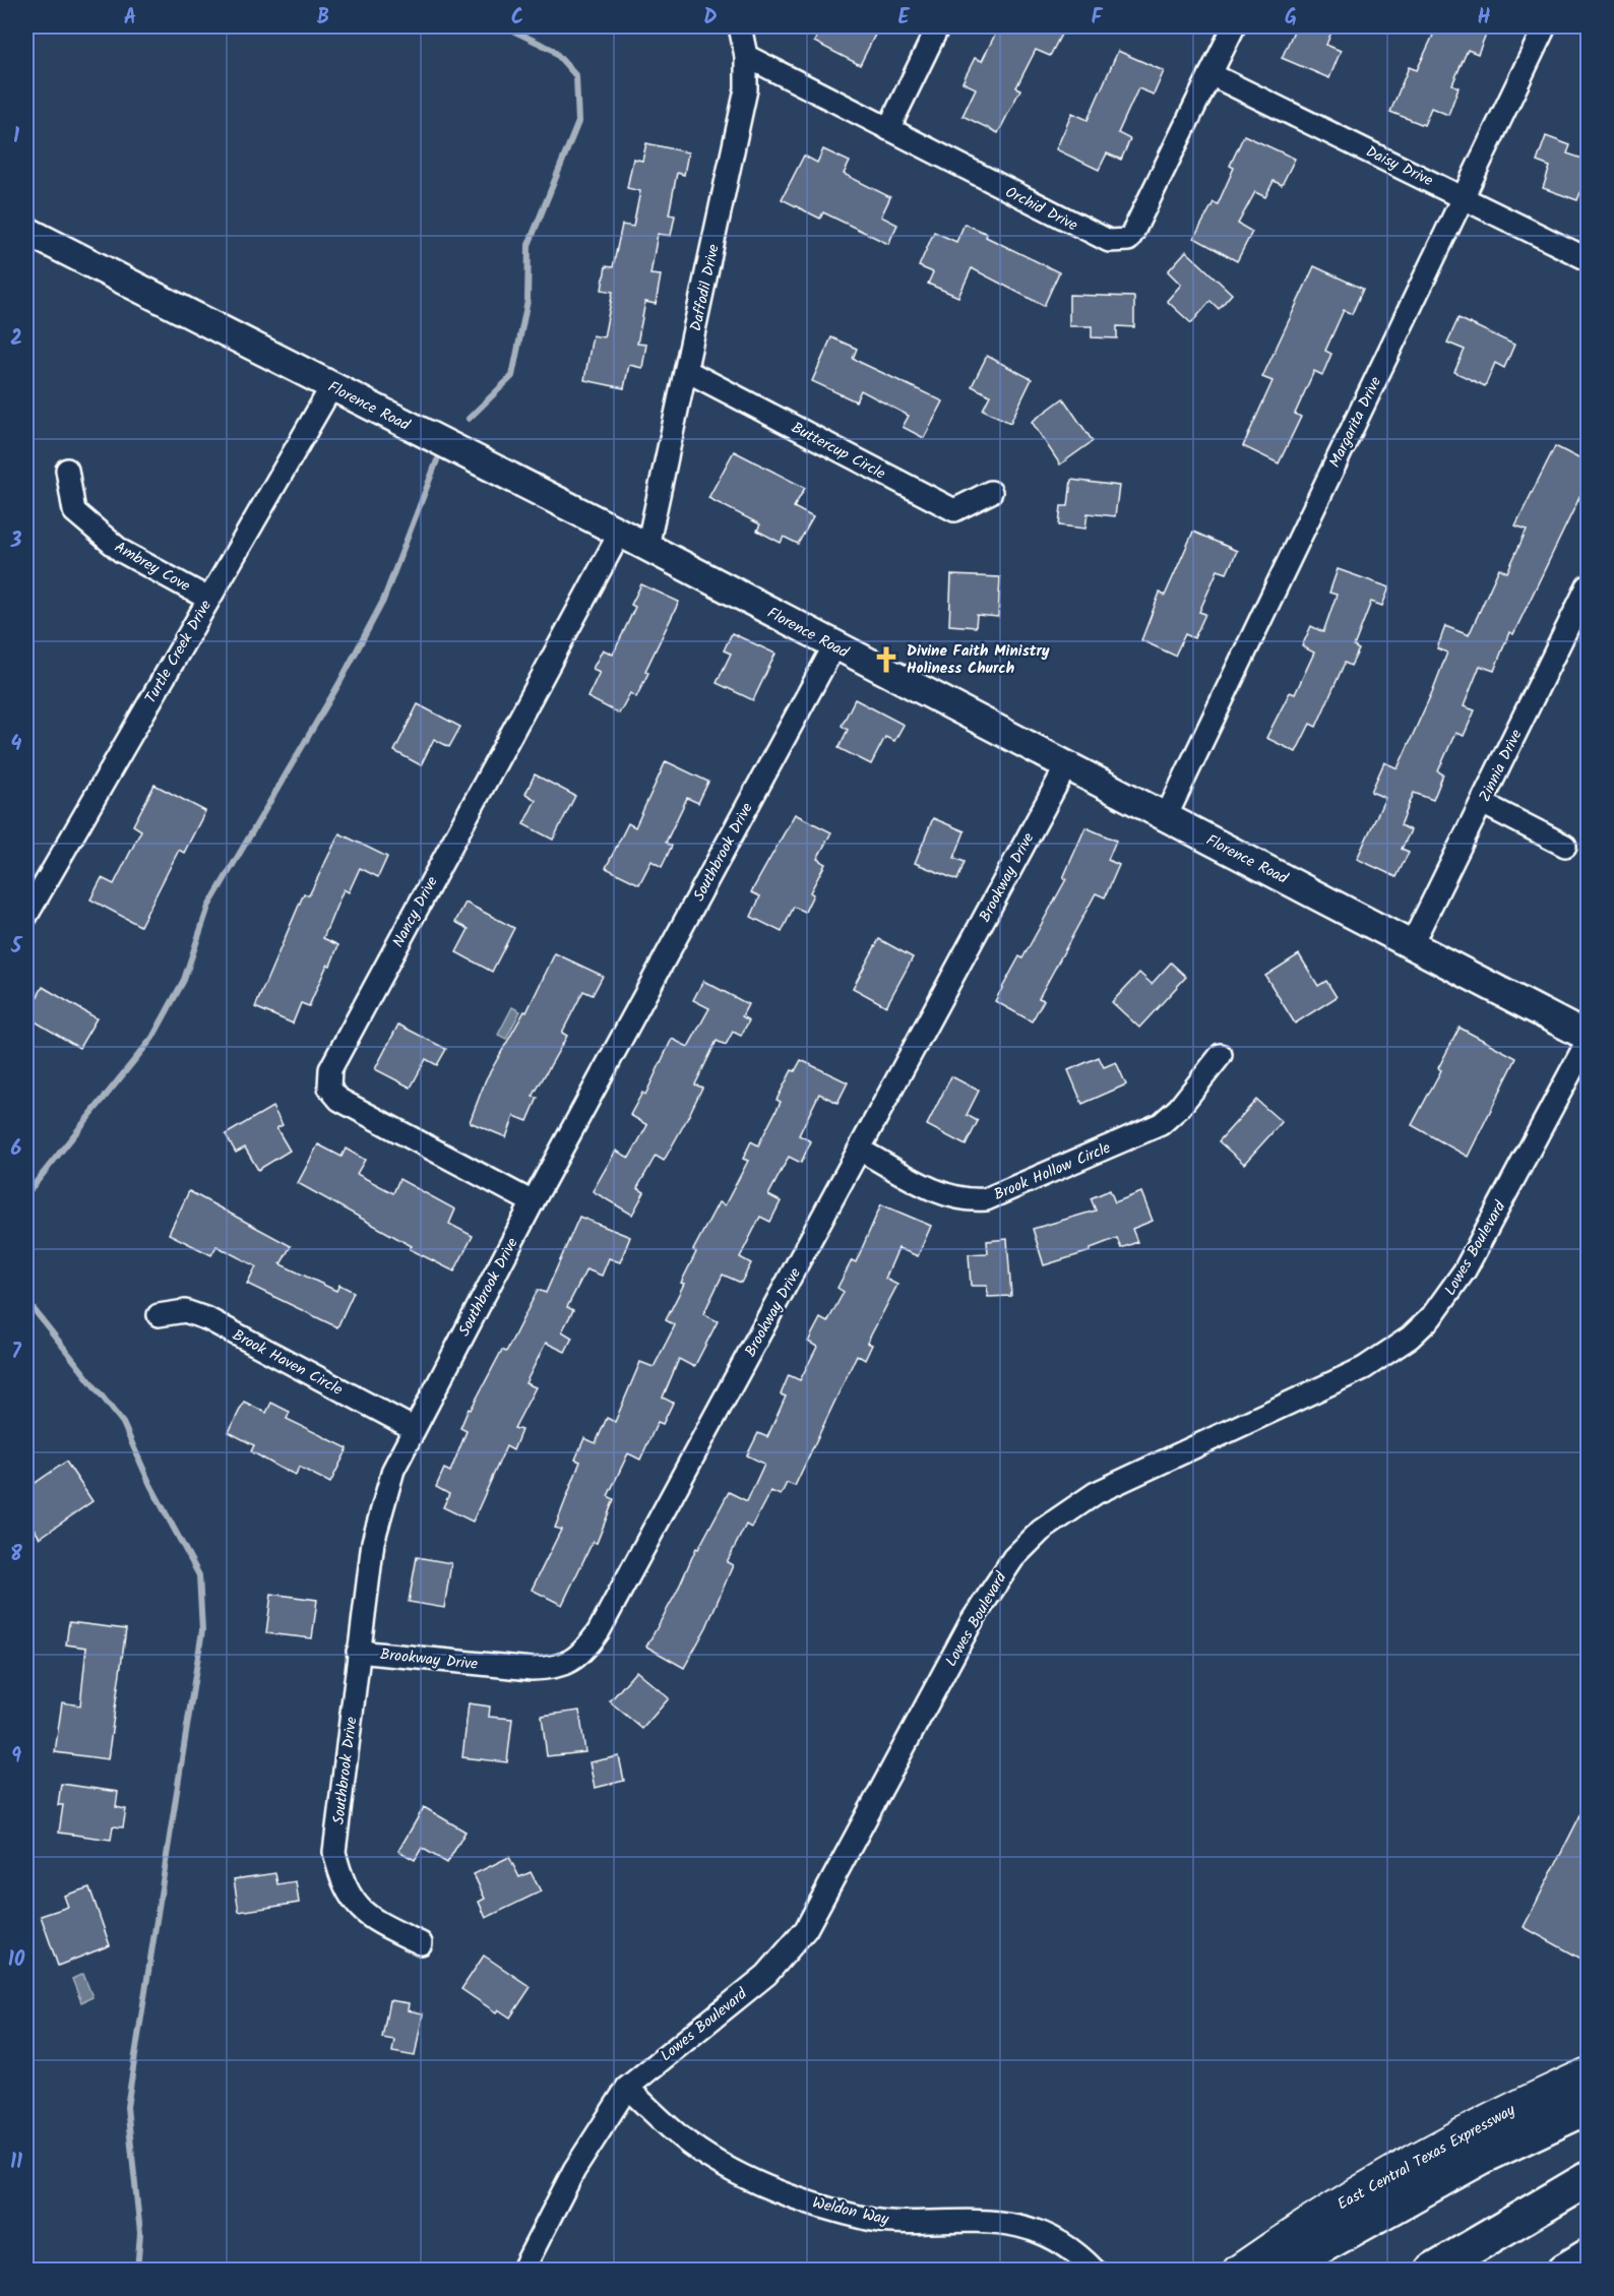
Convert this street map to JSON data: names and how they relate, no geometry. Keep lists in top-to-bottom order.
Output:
{
  "streets": {
    "main road": ["East Central Texas Expressway"],
    "street": [
      "Daisy Drive",
      "Orchid Drive",
      "Daffodil Drive",
      "Florence Road",
      "Margarita Drive",
      "Buttercup Circle",
      "Ambrey Cove",
      "Turtle Creek Drive",
      "Zinnia Drive",
      "Southbrook Drive",
      "Brookway Drive",
      "Nancy Drive",
      "Brook Hollow Circle",
      "Lowes Boulevard",
      "Brook Haven Circle",
      "Weldon Way"
    ]
  },
  "crossings": [
    ["Daisy Drive", "Orchid Drive"],
    ["Daisy Drive", "Margarita Drive"],
    ["Orchid Drive", "Daffodil Drive"],
    ["Daffodil Drive", "Florence Road"],
    ["Daffodil Drive", "Buttercup Circle"],
    ["Florence Road", "Margarita Drive"],
    ["Florence Road", "Turtle Creek Drive"],
    ["Florence Road", "Zinnia Drive"],
    ["Florence Road", "Southbrook Drive"],
    ["Florence Road", "Brookway Drive"],
    ["Florence Road", "Nancy Drive"],
    ["Florence Road", "Lowes Boulevard"],
    ["Ambrey Cove", "Turtle Creek Drive"],
    ["Southbrook Drive", "Brookway Drive"],
    ["Southbrook Drive", "Nancy Drive"],
    ["Southbrook Drive", "Brook Haven Circle"],
    ["Brookway Drive", "Brook Hollow Circle"],
    ["Lowes Boulevard", "Weldon Way"]
  ],
  "places": {
    "church": ["Divine Faith Ministry Holiness Church"]
  },
  "grid": {
    "columns": [
      "A",
      "B",
      "C",
      "D",
      "E",
      "F",
      "G",
      "H"
    ],
    "rows": [
      "1",
      "2",
      "3",
      "4",
      "5",
      "6",
      "7",
      "8",
      "9",
      "10",
      "11"
    ]
  }
}
